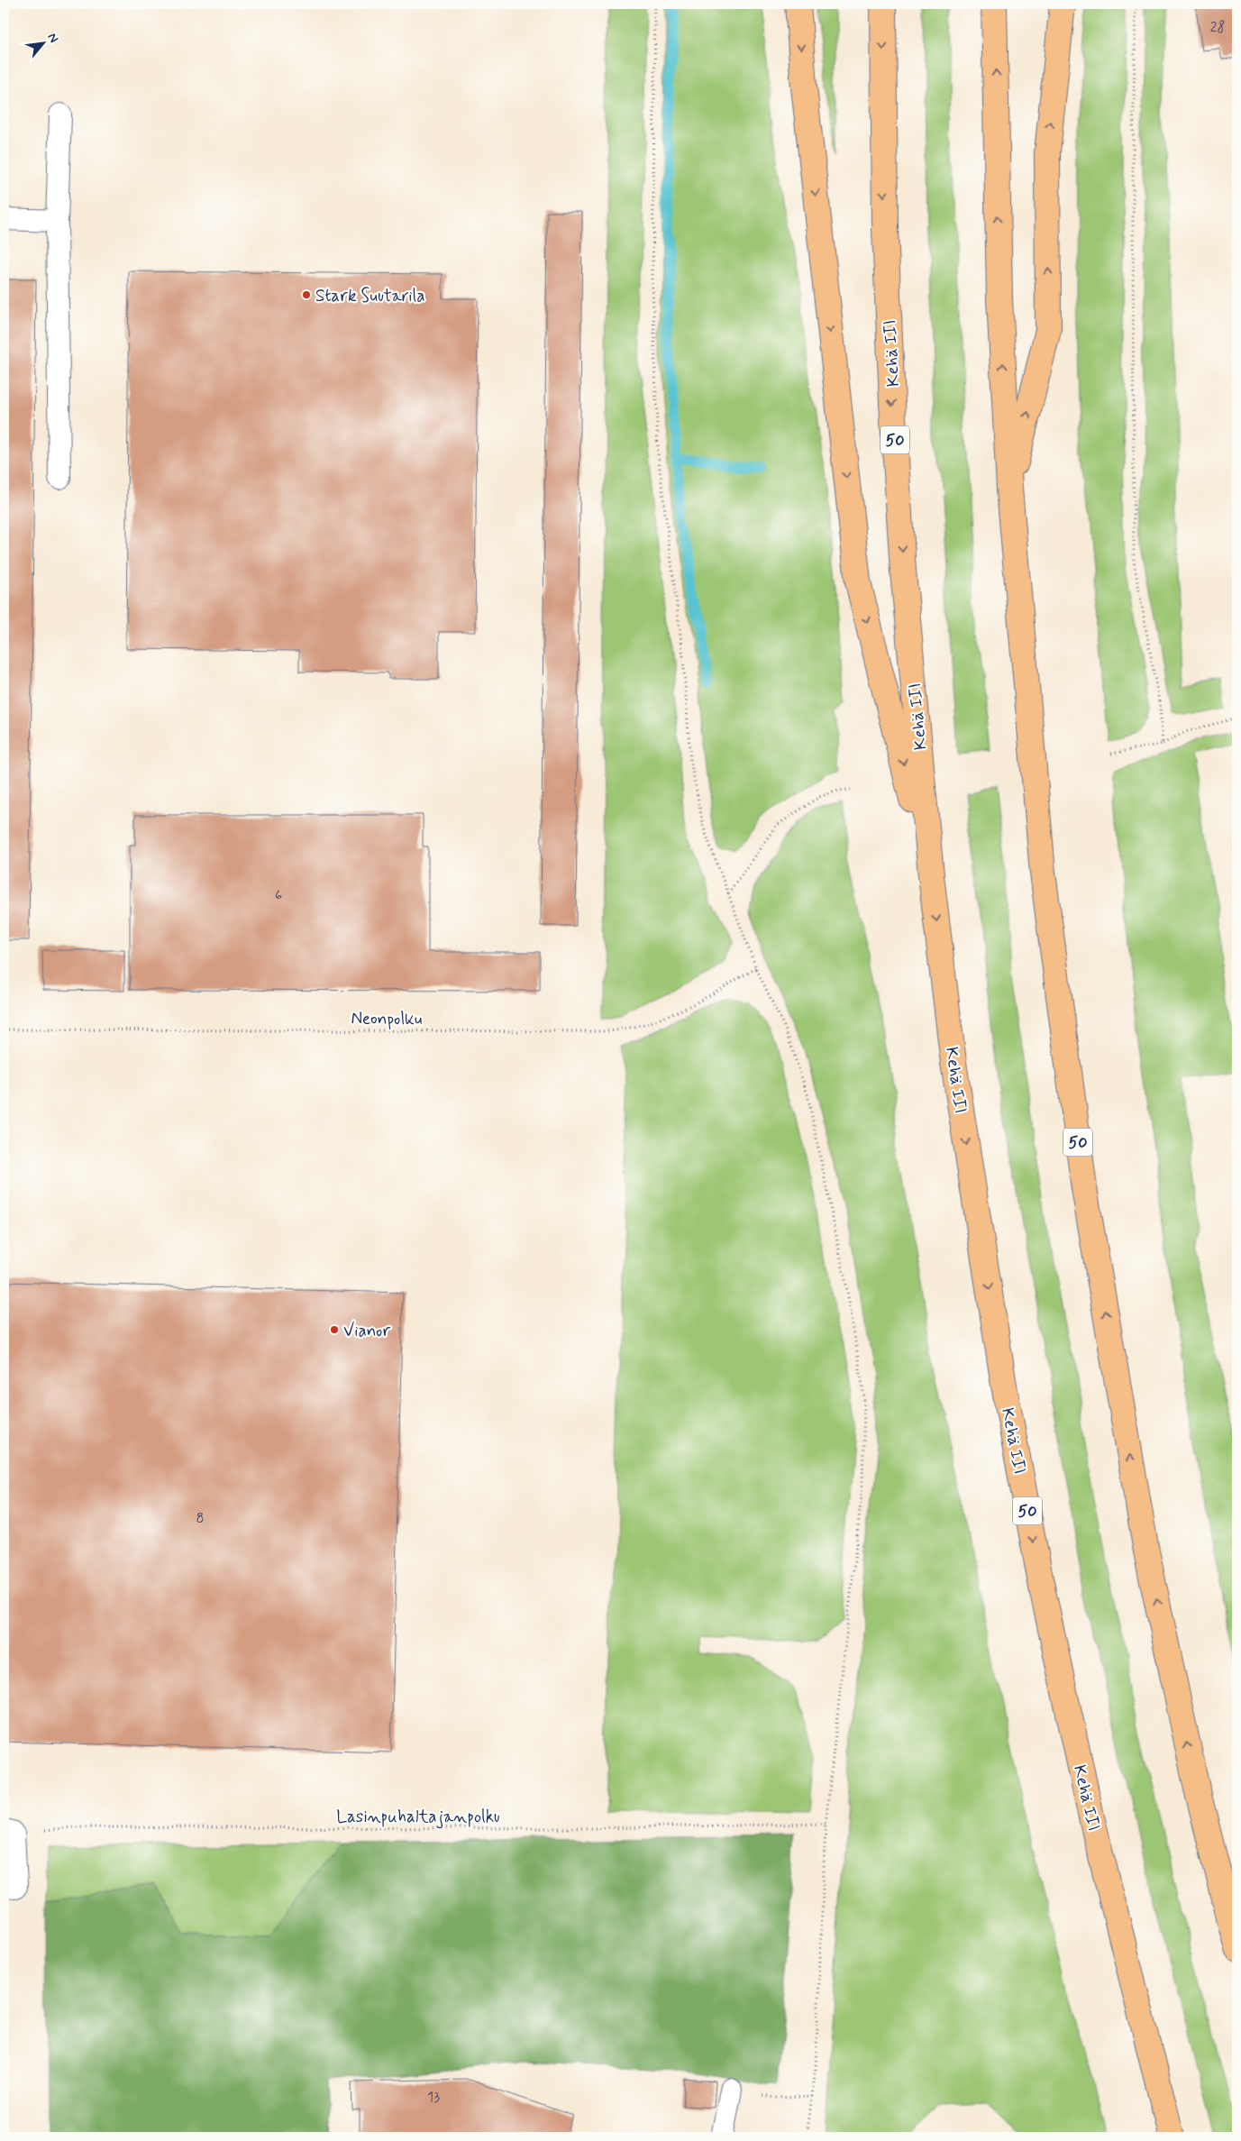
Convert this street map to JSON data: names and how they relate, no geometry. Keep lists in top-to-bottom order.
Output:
{
  "streets": {
    "highway": ["Kehä III", "50"],
    "path": ["Neonpolku", "Lasinpuhaltajanpolku"]
  },
  "places": ["Stark Suutarila", "Vianor"],
  "house_numbers": [
    "28",
    "6",
    "8",
    "13"
  ],
  "north": "top right"
}
